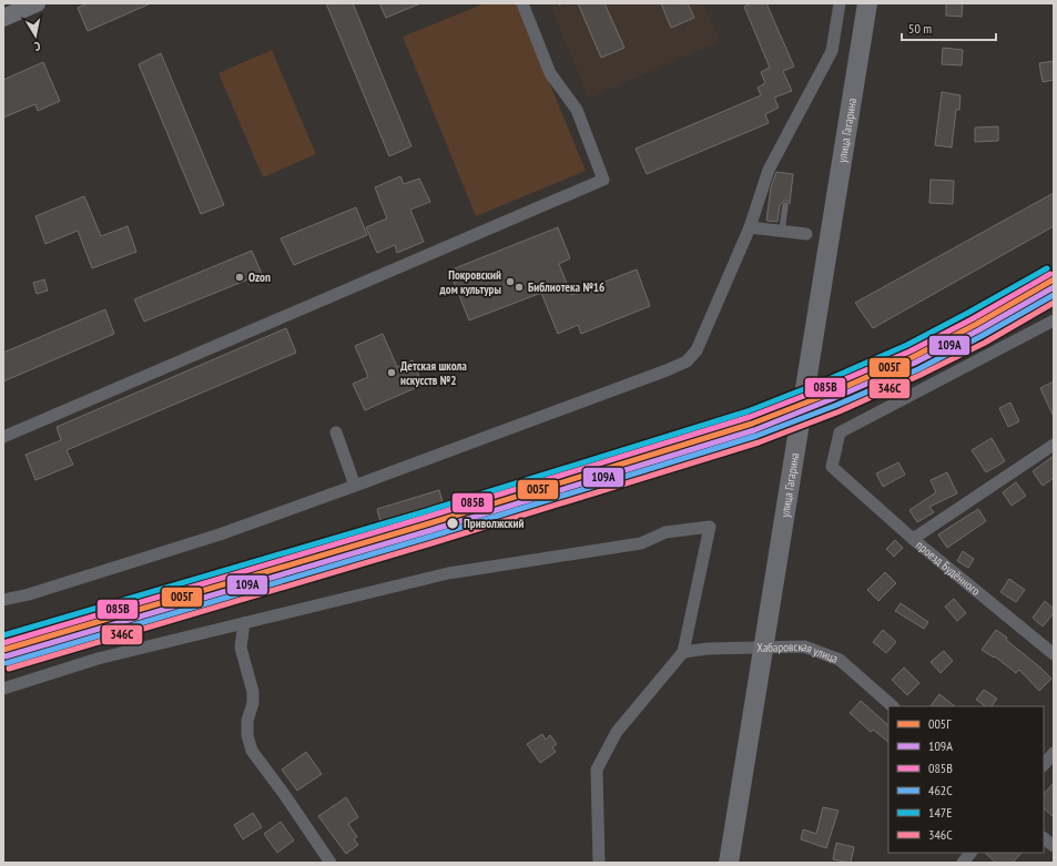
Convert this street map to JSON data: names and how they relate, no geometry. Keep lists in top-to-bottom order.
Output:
{
  "streets": {
    "main road": ["улица Гагарина"],
    "street": ["проезд Будённого", "Хабаровская улица"]
  },
  "places": [
    "Ozon",
    "Покровский дом культуры",
    "Библиотека №16",
    "Детская школа искусств №2",
    "Приволжский"
  ],
  "lines": [
    "transit line 147Е",
    "transit line 085В",
    "transit line 005Г",
    "transit line 109А",
    "transit line 462С",
    "transit line 346С"
  ],
  "legend": [
    "005Г",
    "109А",
    "085В",
    "462С",
    "147Е",
    "346С"
  ],
  "scale_bar": "50 m",
  "north": "bottom"
}
